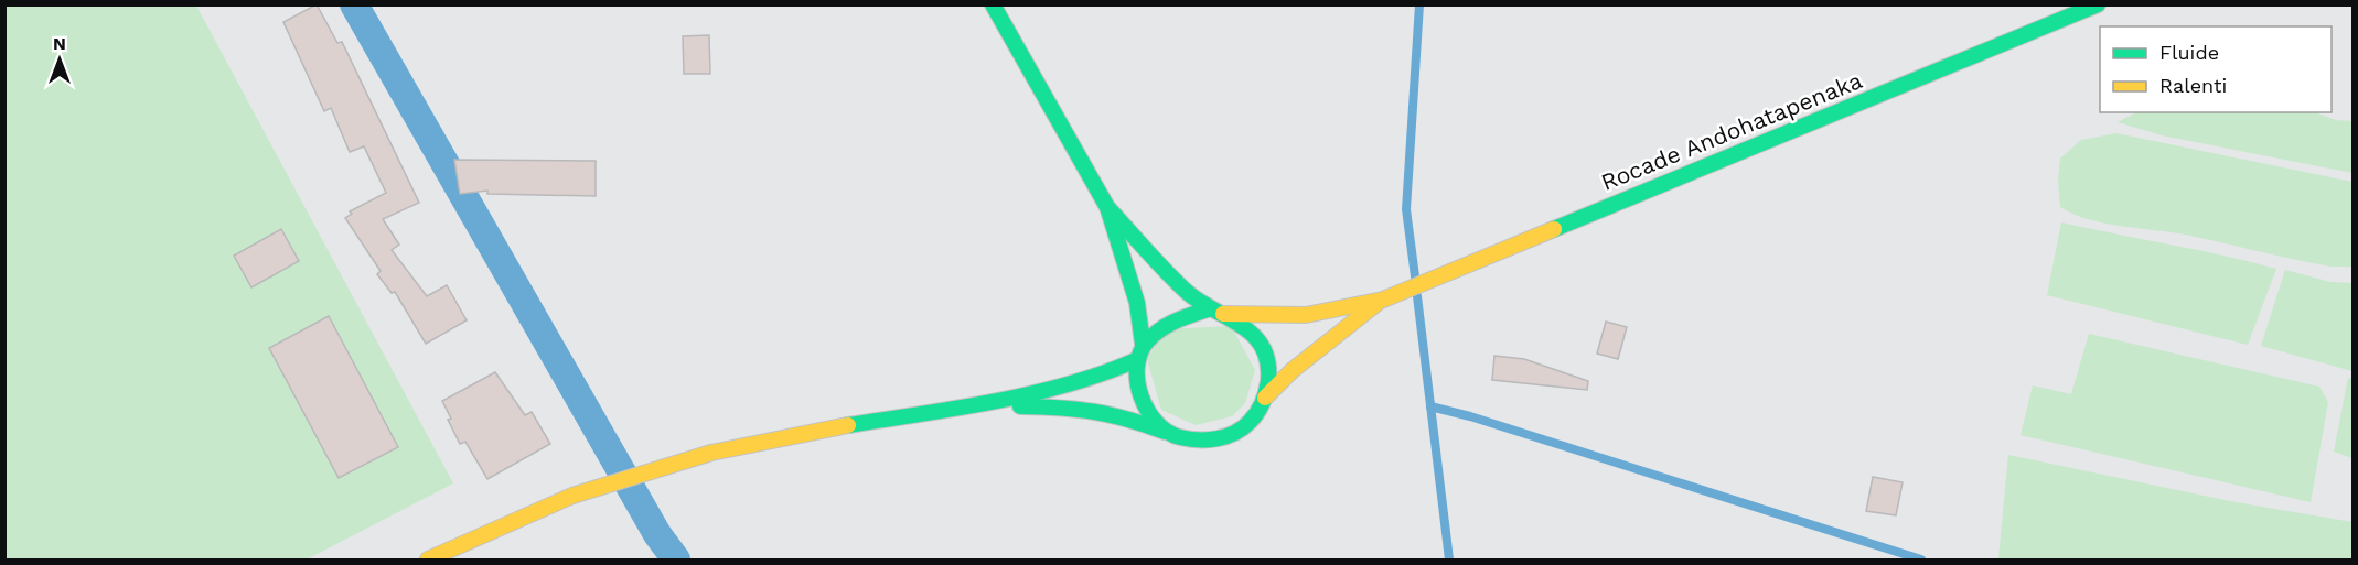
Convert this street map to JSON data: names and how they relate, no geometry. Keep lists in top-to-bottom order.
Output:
{
  "streets": {
    "main road": ["Rocade Andohatapenaka"]
  },
  "legend": ["Fluide", "Ralenti"],
  "north": "top"
}
